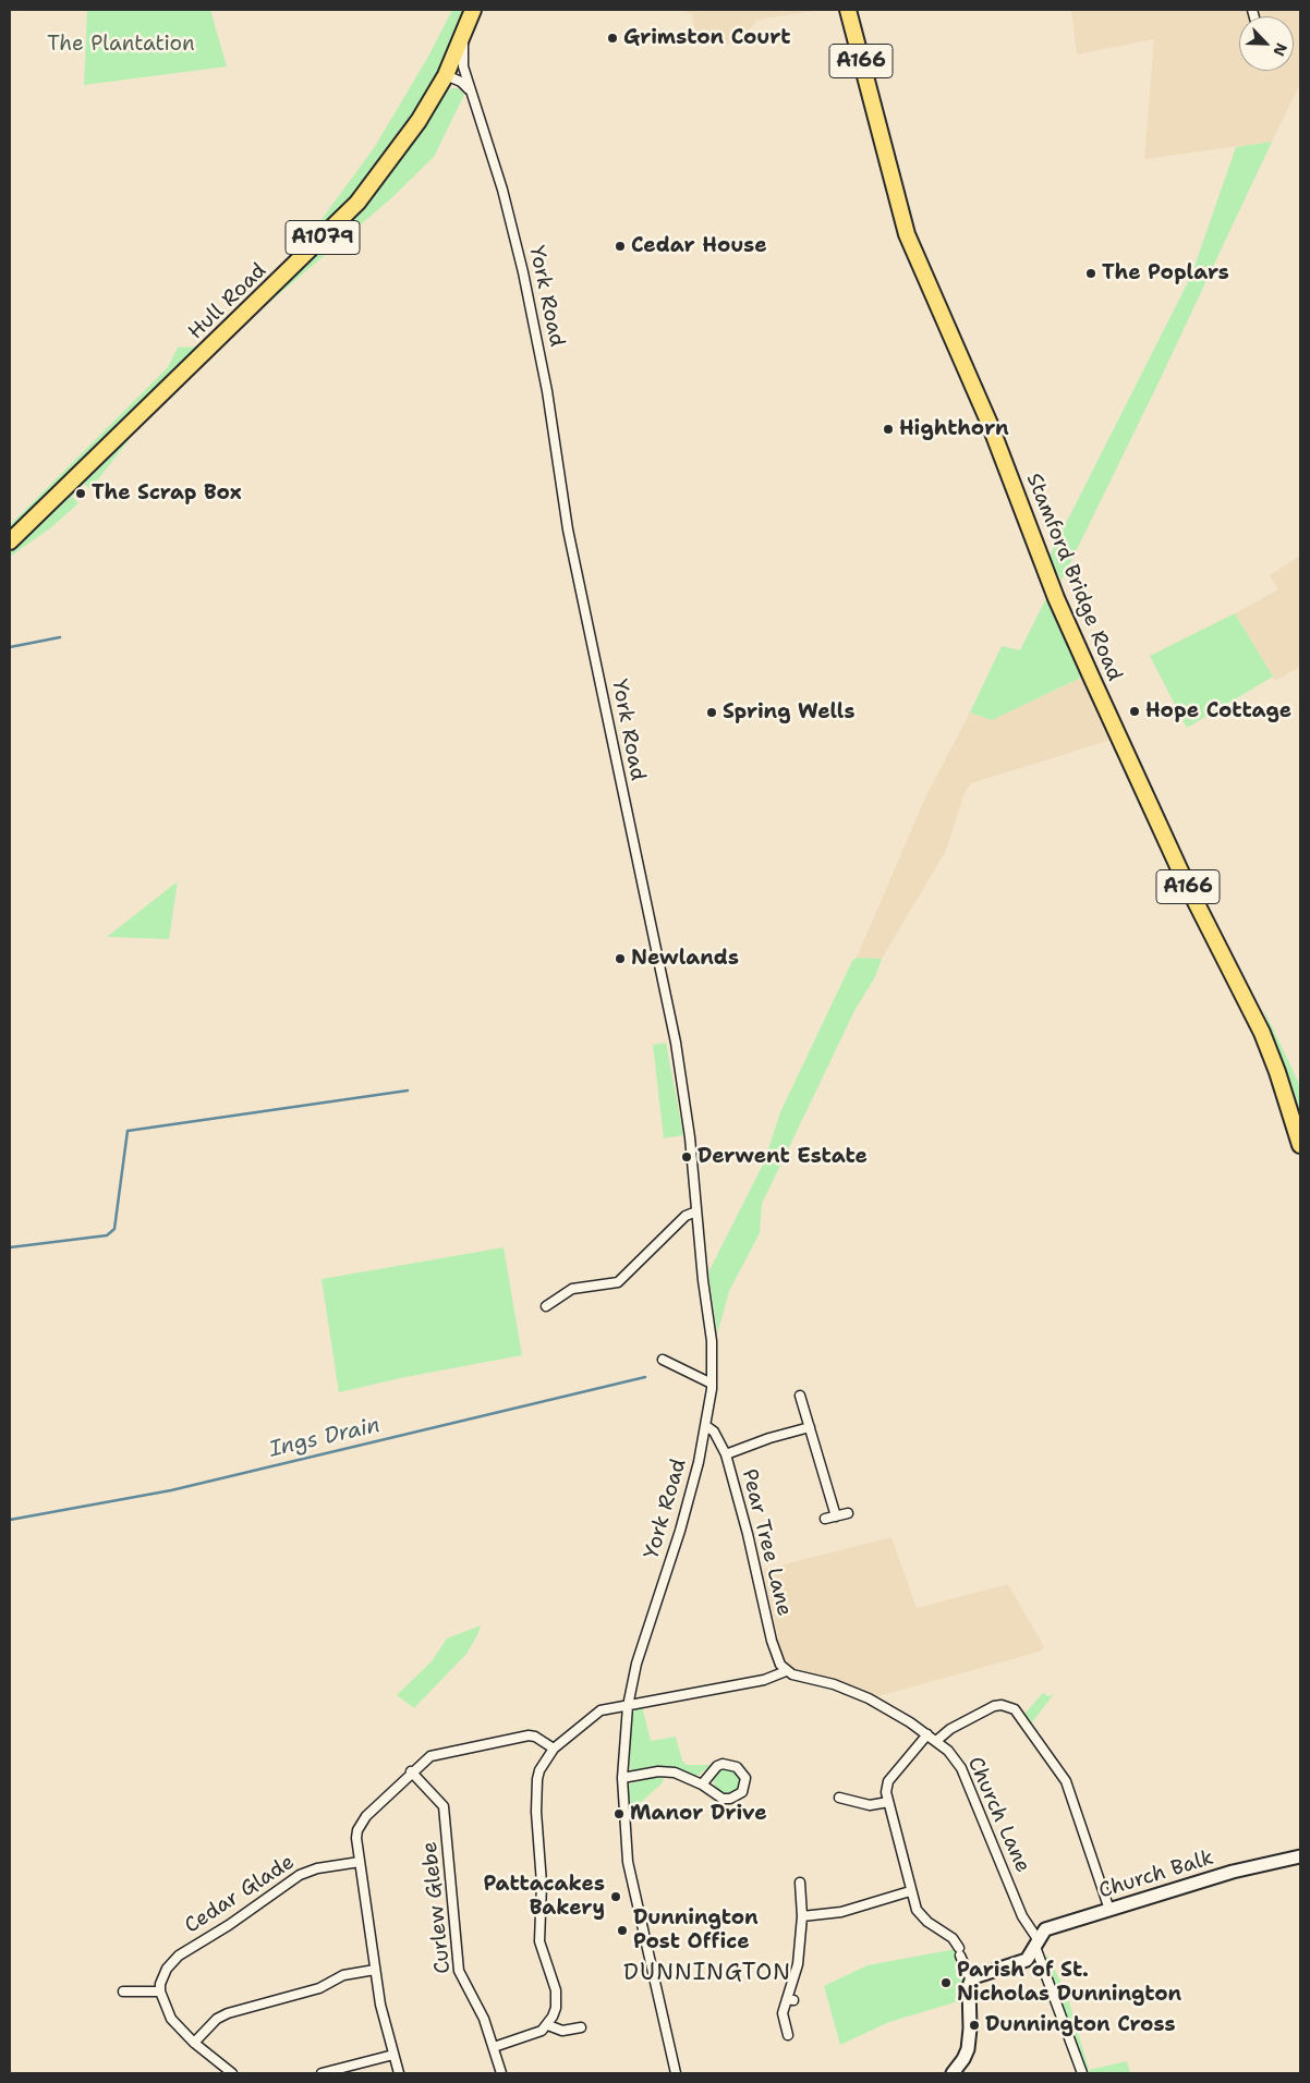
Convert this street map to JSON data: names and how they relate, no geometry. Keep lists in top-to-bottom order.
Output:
{
  "streets": {
    "highway": [
      "A166",
      "A1079",
      "Hull Road",
      "Stamford Bridge Road"
    ],
    "street": [
      "York Road",
      "Pear Tree Lane",
      "Church Lane",
      "Church Balk",
      "Cedar Glade",
      "Curlew Glebe"
    ]
  },
  "crossings": [
    ["York Road", "Hull Road"],
    ["York Road", "Pear Tree Lane"],
    ["Pear Tree Lane", "Church Lane"],
    ["Church Lane", "Church Balk"]
  ],
  "districts": ["DUNNINGTON"],
  "water": ["Ings Drain"],
  "parks": ["The Plantation"],
  "places": [
    "Grimston Court",
    "Cedar House",
    "The Poplars",
    "Highthorn",
    "The Scrap Box",
    "Hope Cottage",
    "Spring Wells",
    "Newlands",
    "Derwent Estate",
    "Manor Drive",
    "Pattacakes Bakery",
    "Dunnington Post Office",
    "Parish of St. Nicholas Dunnington",
    "Dunnington Cross"
  ],
  "north": "bottom right"
}
